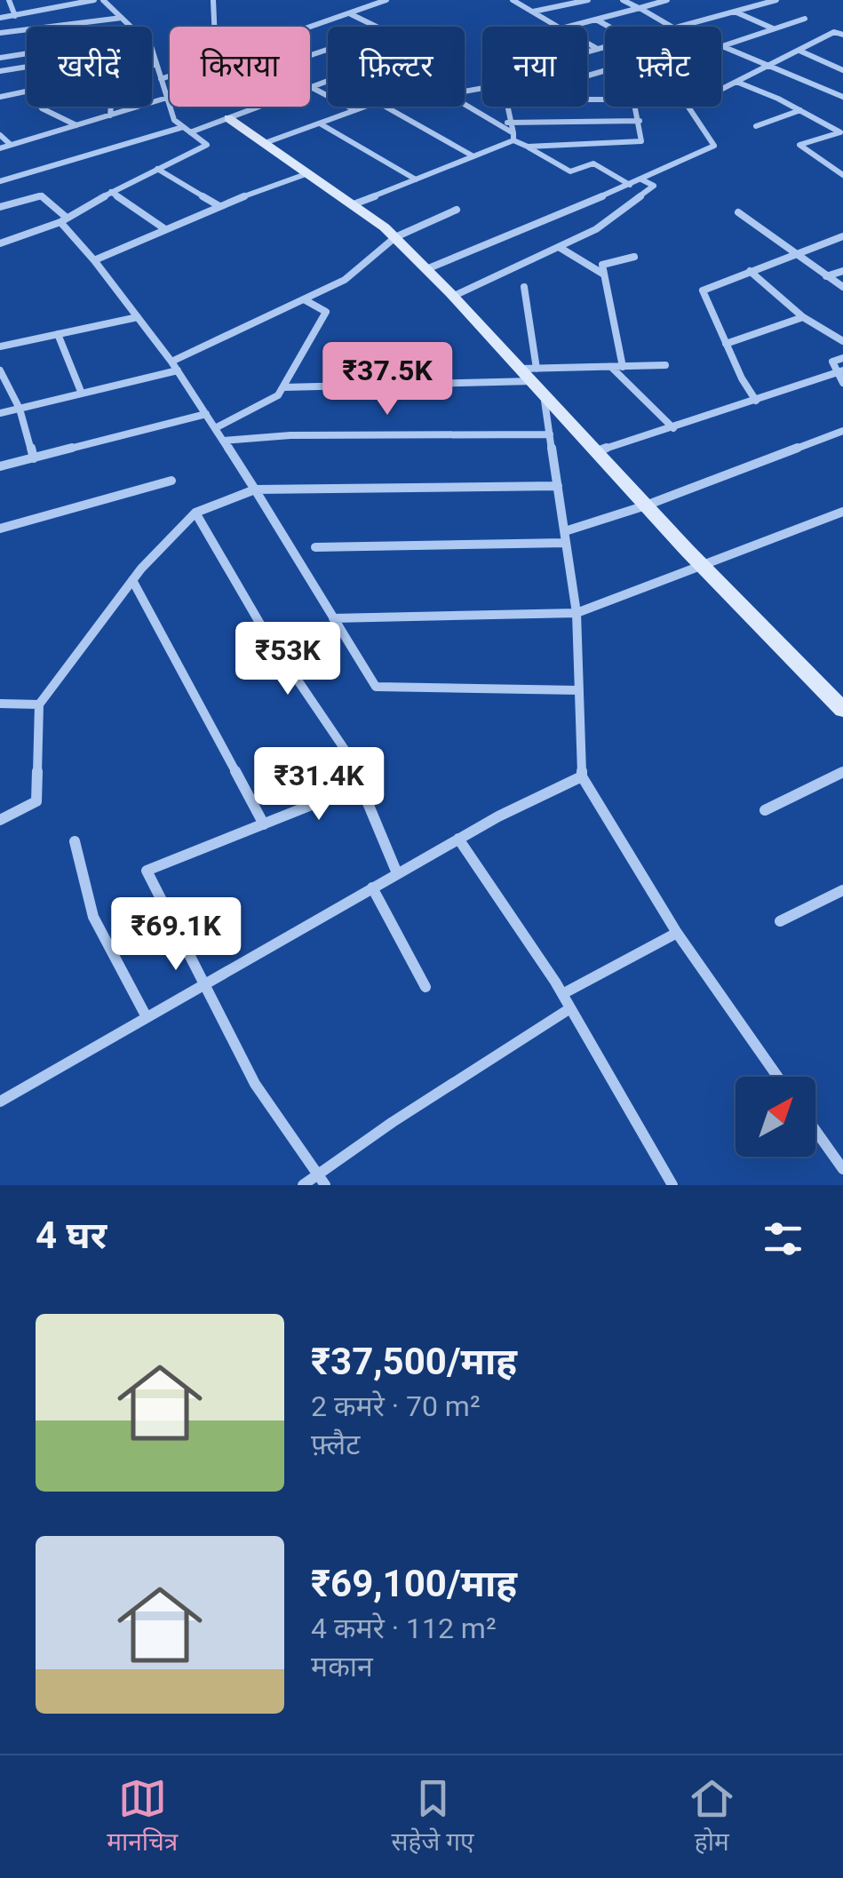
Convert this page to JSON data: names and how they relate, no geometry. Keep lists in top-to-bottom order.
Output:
{
  "north": "top right",
  "page": {
    "chip": [
      "खरीदें",
      "किराया",
      "फ़िल्टर",
      "नया",
      "फ़्लैट"
    ],
    "price": [
      "₹37.5K",
      "₹53K",
      "₹31.4K",
      "₹69.1K"
    ],
    "heading": "4 घर",
    "list": [
      {
        "name": "₹37,500/माह",
        "note": "2 कमरे · 70 m² · फ़्लैट"
      },
      {
        "name": "₹69,100/माह",
        "note": "4 कमरे · 112 m² · मकान"
      }
    ],
    "tabs": ["मानचित्र", "सहेजे गए", "होम"]
  }
}
